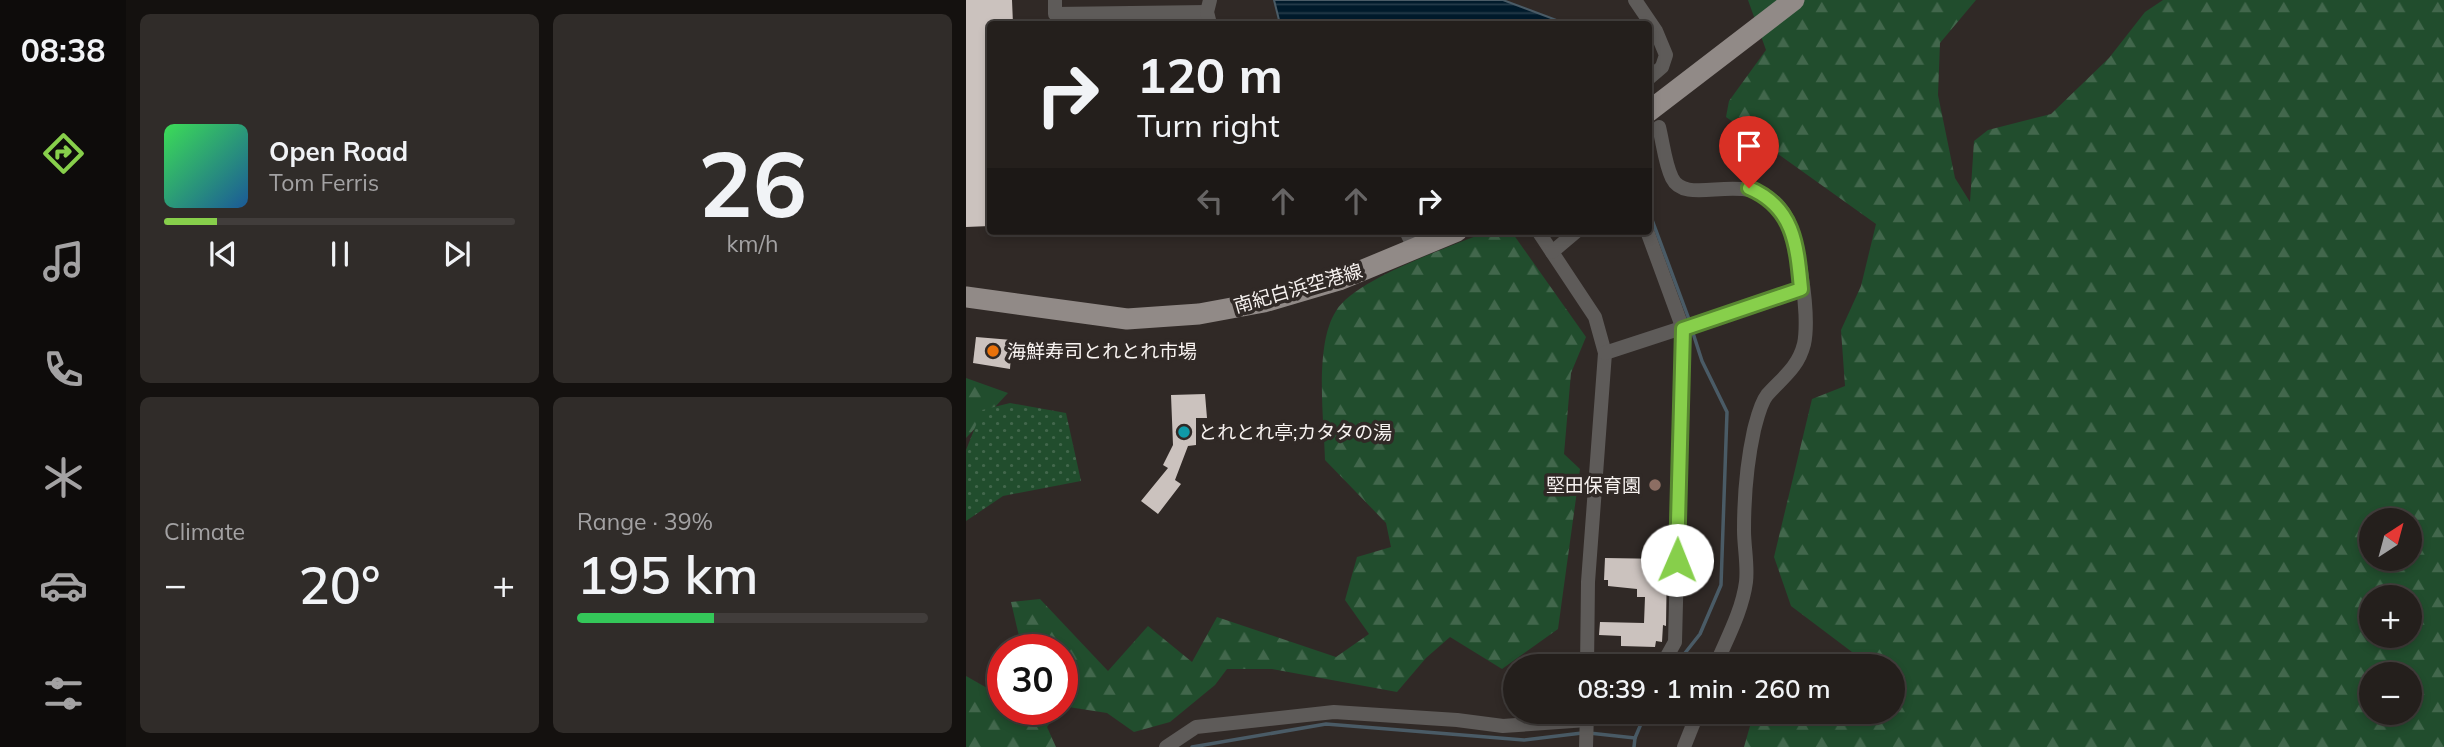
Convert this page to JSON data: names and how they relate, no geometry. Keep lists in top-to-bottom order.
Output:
{
  "streets": {
    "main road": ["南紀白浜空港線"]
  },
  "places": ["海鮮寿司とれとれ市場", "とれとれ亭;カタタの湯", "堅田保育園"],
  "north": "top right",
  "page": {
    "tabs": "08:38",
    "tile": [
      ["26", "km/h"],
      "Climate",
      ["Range · 39%", "195 km"]
    ],
    "turn": ["120 m", "Turn right"],
    "song": ["Open Road", "Tom Ferris"],
    "map_buttons": ["+", "−"],
    "heat": ["−", "20°", "+"],
    "limit": "30",
    "trip": "08:39 · 1 min · 260 m"
  }
}
